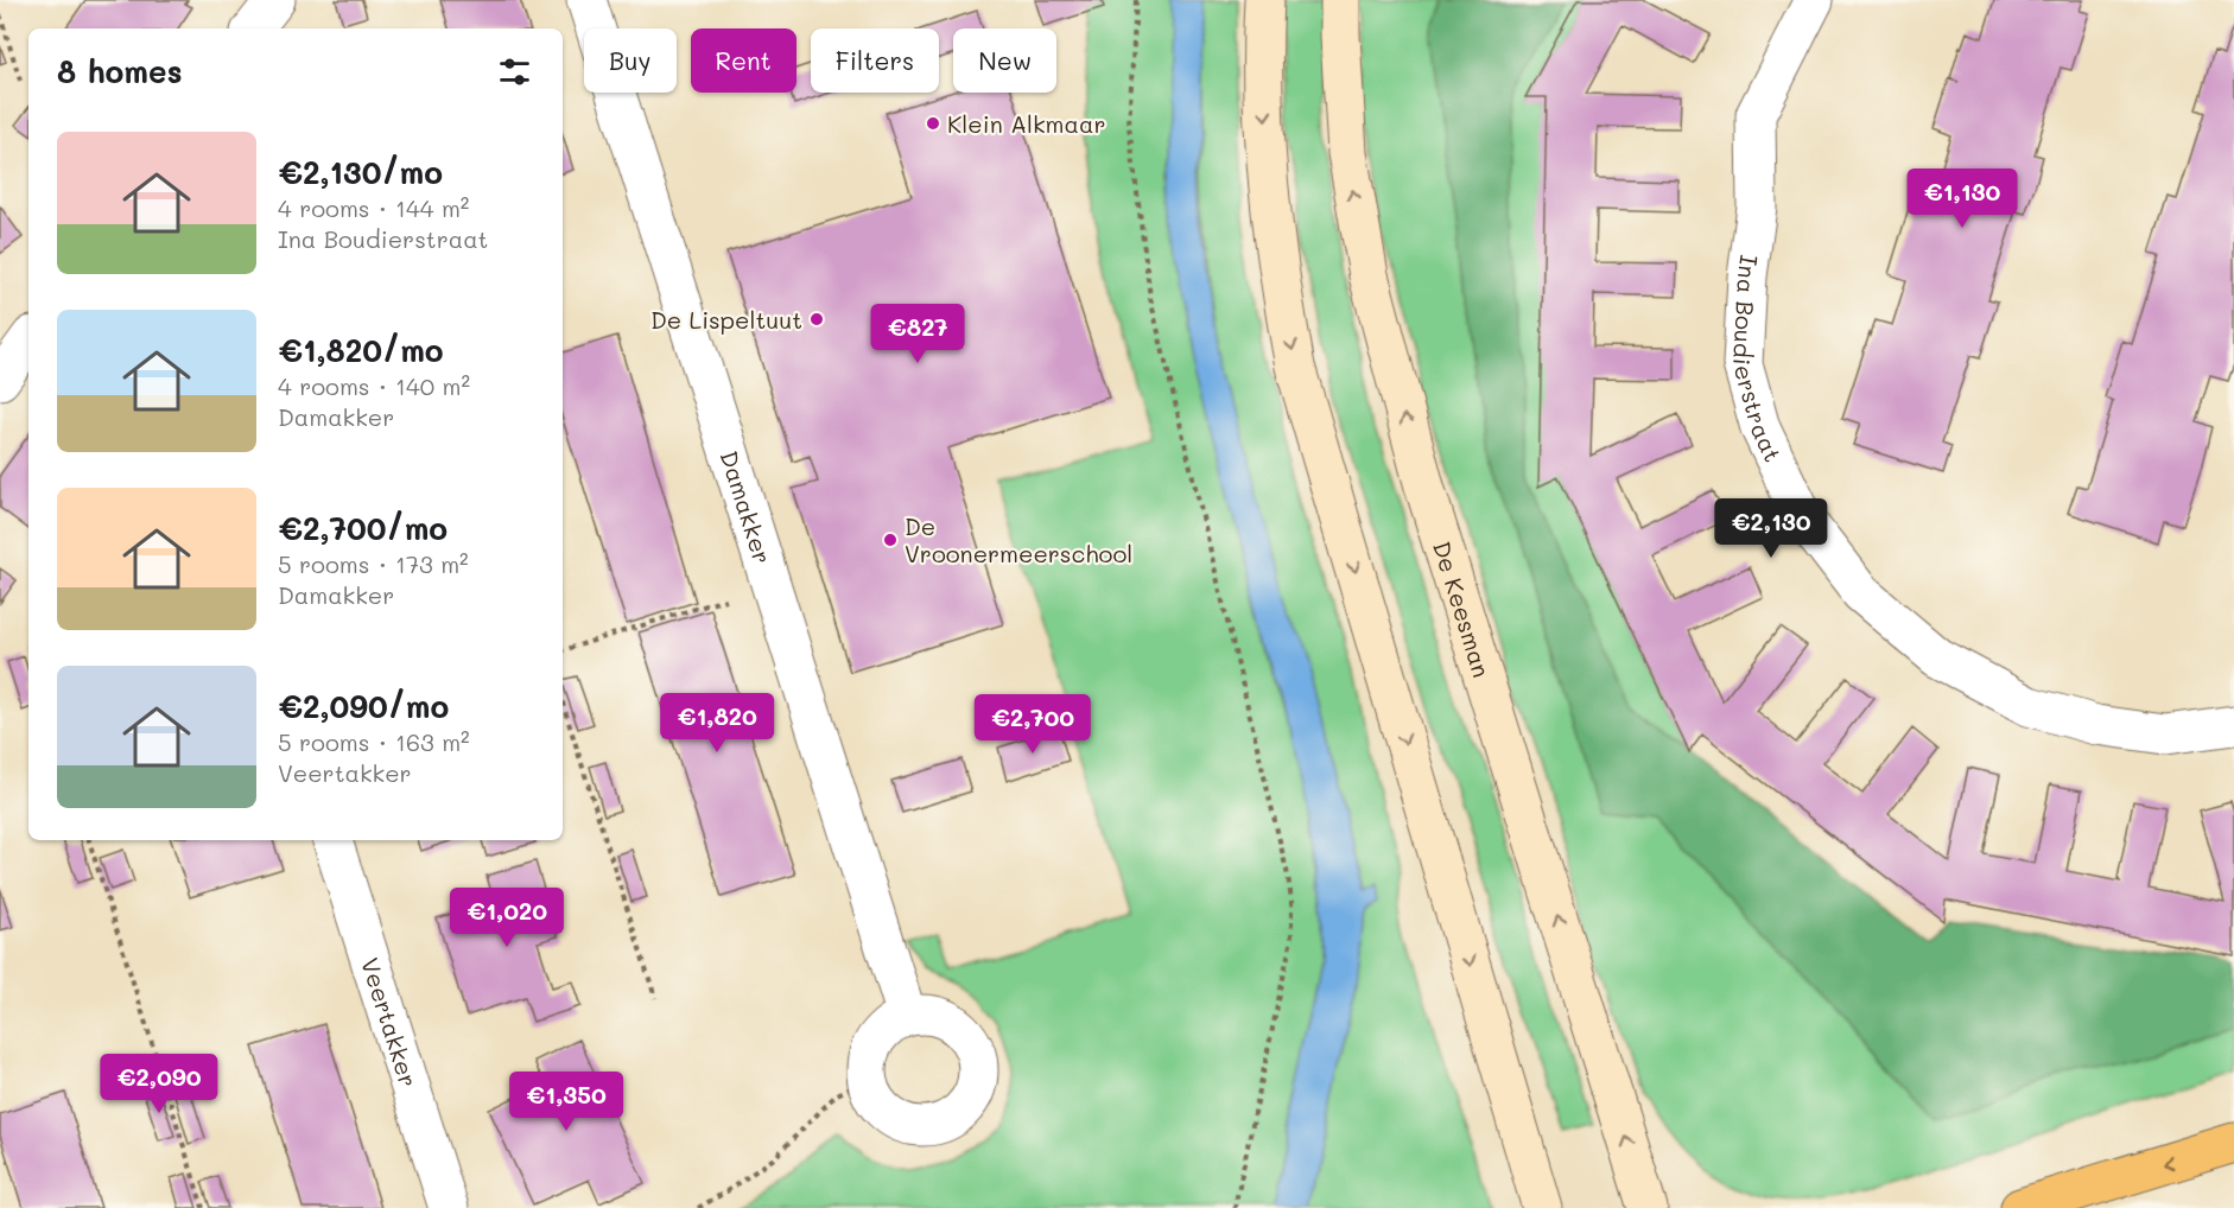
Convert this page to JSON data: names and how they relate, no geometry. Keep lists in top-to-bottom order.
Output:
{
  "streets": {
    "street": [
      "Ina Boudierstraat",
      "Damakker",
      "De Keesman",
      "Veertakker"
    ]
  },
  "places": ["Klein Alkmaar", "De Lispeltuut", "De Vroonermeerschool"],
  "page": {
    "chip": [
      "Buy",
      "Rent",
      "Filters",
      "New"
    ],
    "heading": "8 homes",
    "list": [
      {
        "name": "€2,130/mo",
        "note": "4 rooms · 144 m² · Ina Boudierstraat"
      },
      {
        "name": "€1,820/mo",
        "note": "4 rooms · 140 m² · Damakker"
      },
      {
        "name": "€2,700/mo",
        "note": "5 rooms · 173 m² · Damakker"
      },
      {
        "name": "€2,090/mo",
        "note": "5 rooms · 163 m² · Veertakker"
      }
    ],
    "price": [
      "€1,130",
      "€827",
      "€2,130",
      "€1,820",
      "€2,700",
      "€1,020",
      "€2,090",
      "€1,350"
    ]
  }
}
